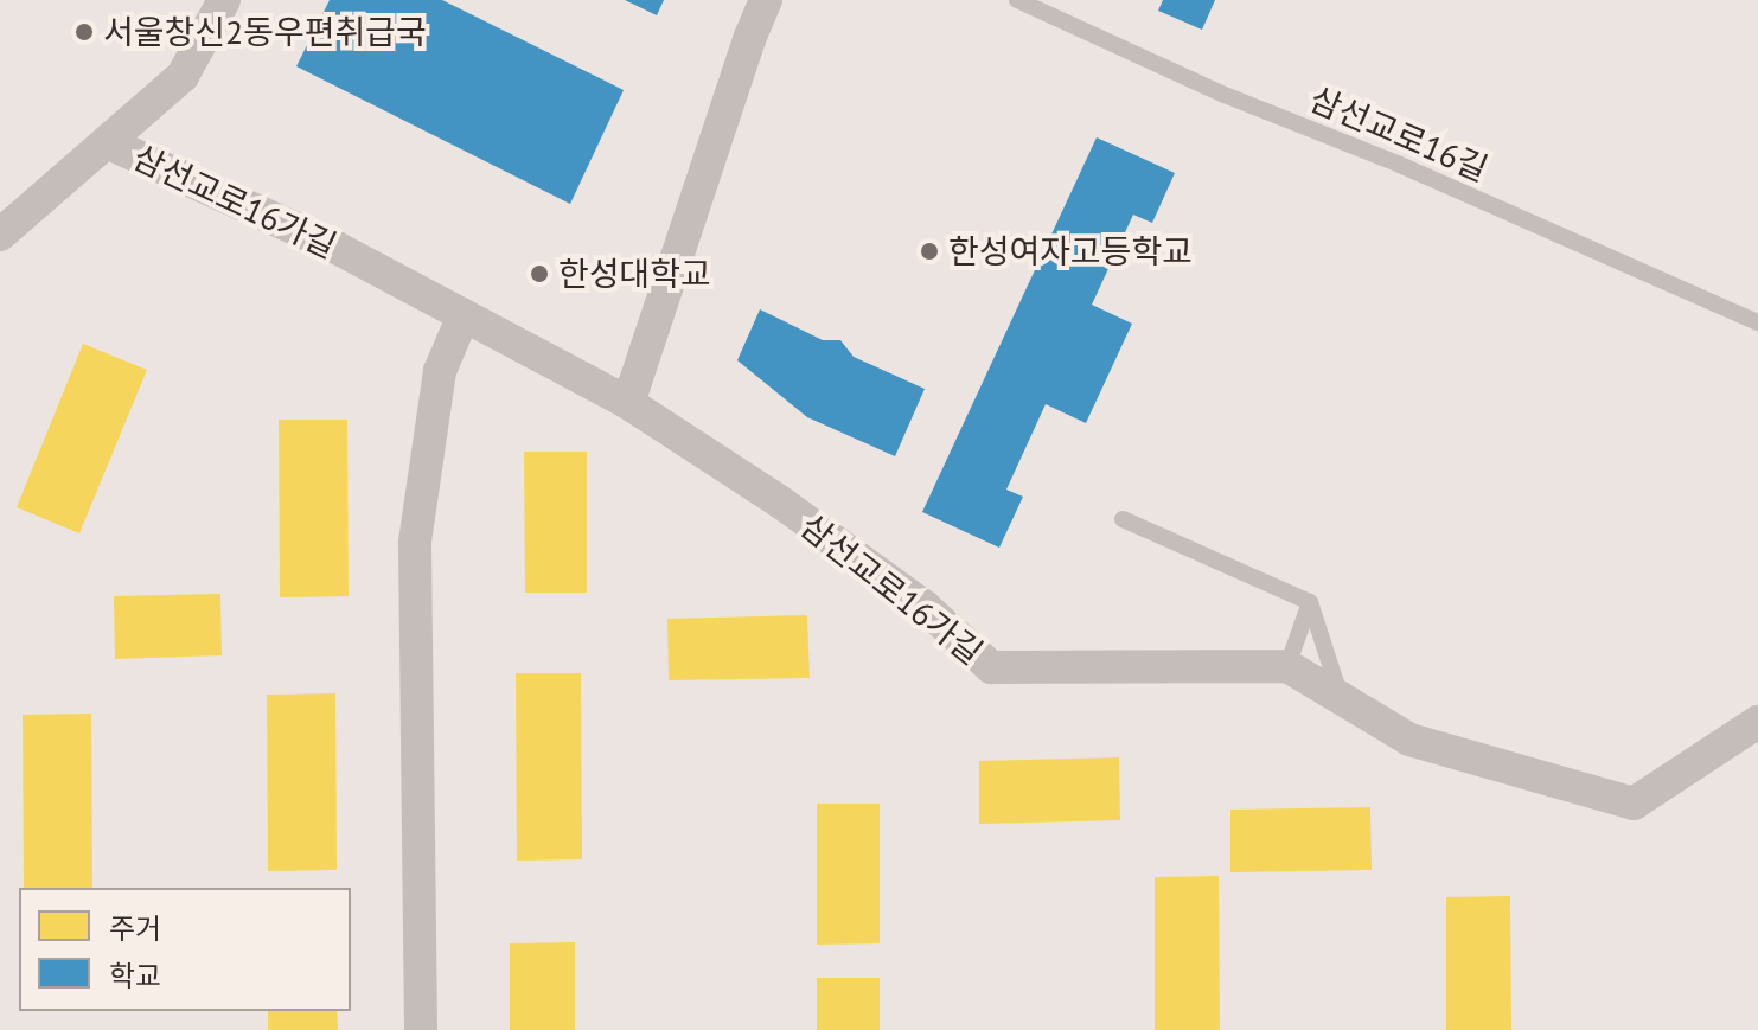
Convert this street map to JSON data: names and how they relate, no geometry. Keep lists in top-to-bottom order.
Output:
{
  "streets": {
    "street": ["삼선교로16가길"],
    "lane": ["삼선교로16길"]
  },
  "places": ["서울창신2동우편취급국", "한성여자고등학교", "한성대학교"],
  "legend": ["주거", "학교"]
}
